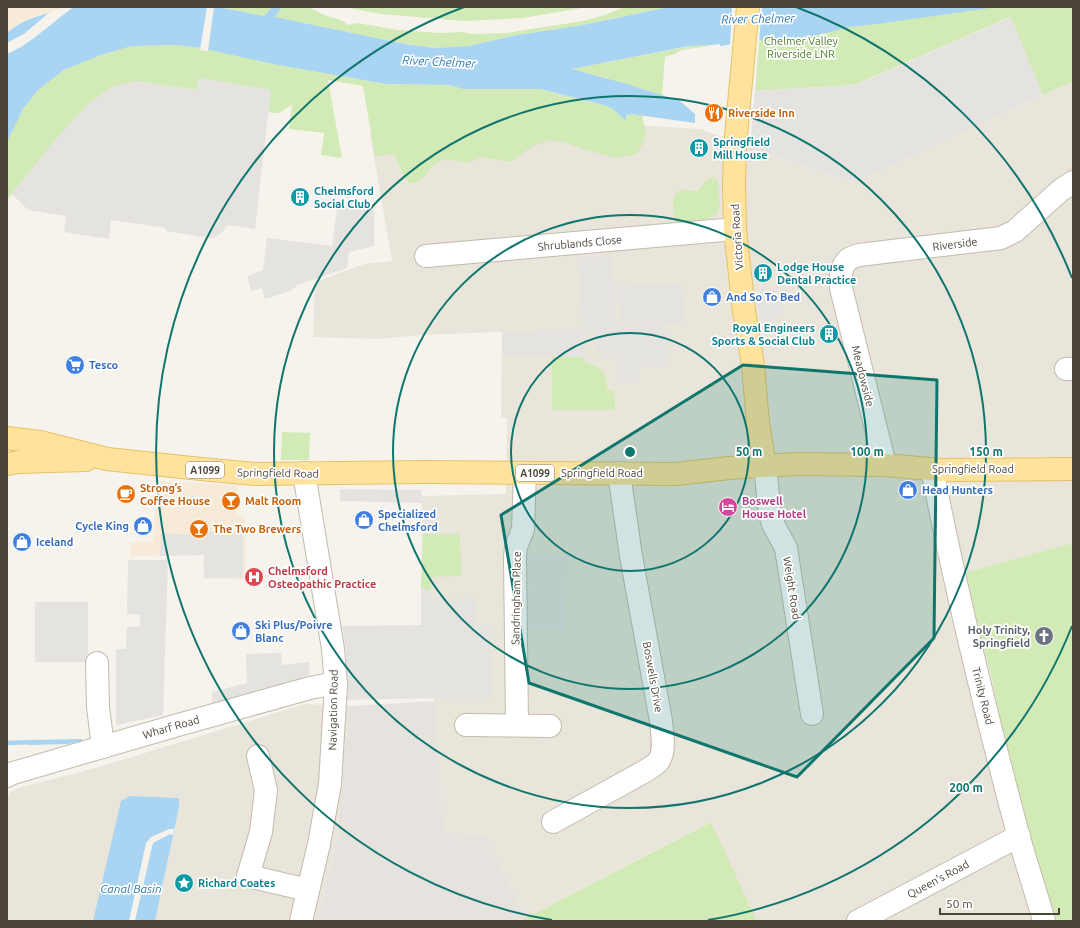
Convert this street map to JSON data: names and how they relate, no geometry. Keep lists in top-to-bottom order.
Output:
{
  "streets": {
    "main road": ["Victoria Road", "Springfield Road", "A1099"],
    "street": [
      "Shrublands Close",
      "Riverside",
      "Meadowside",
      "Weight Road",
      "Sandringham Place",
      "Boswells Drive",
      "Trinity Road",
      "Navigation Road",
      "Wharf Road",
      "Queen's Road"
    ]
  },
  "crossings": [
    ["Victoria Road", "Shrublands Close"],
    ["Victoria Road", "Springfield Road"],
    ["Victoria Road", "Weight Road"],
    ["Riverside", "Meadowside"],
    ["Meadowside", "Springfield Road"],
    ["Springfield Road", "Weight Road"],
    ["Springfield Road", "Sandringham Place"],
    ["Springfield Road", "Boswells Drive"],
    ["Springfield Road", "Trinity Road"],
    ["Springfield Road", "Navigation Road"],
    ["Trinity Road", "Queen's Road"],
    ["Navigation Road", "Wharf Road"]
  ],
  "water": ["River Chelmer", "Canal Basin"],
  "parks": ["Chelmer Valley Riverside LNR"],
  "places": {
    "restaurant": ["Riverside Inn"],
    "building": [
      "Springfield Mill House",
      "Chelmsford Social Club",
      "Lodge House Dental Practice",
      "Royal Engineers Sports & Social Club"
    ],
    "shop": [
      "And So To Bed",
      "Head Hunters",
      "Specialized Chelmsford",
      "Cycle King",
      "Iceland",
      "Ski Plus/Poivre Blanc"
    ],
    "supermarket": ["Tesco"],
    "cafe": ["Strong’s Coffee House"],
    "bar": ["Malt Room", "The Two Brewers"],
    "hotel": ["Boswell House Hotel"],
    "hospital": ["Chelmsford Osteopathic Practice"],
    "church": ["Holy Trinity, Springfield"],
    "place": ["Richard Coates"]
  },
  "scale_bar": "50 m",
  "rings": [
    "50 m",
    "100 m",
    "150 m",
    "200 m"
  ]
}
